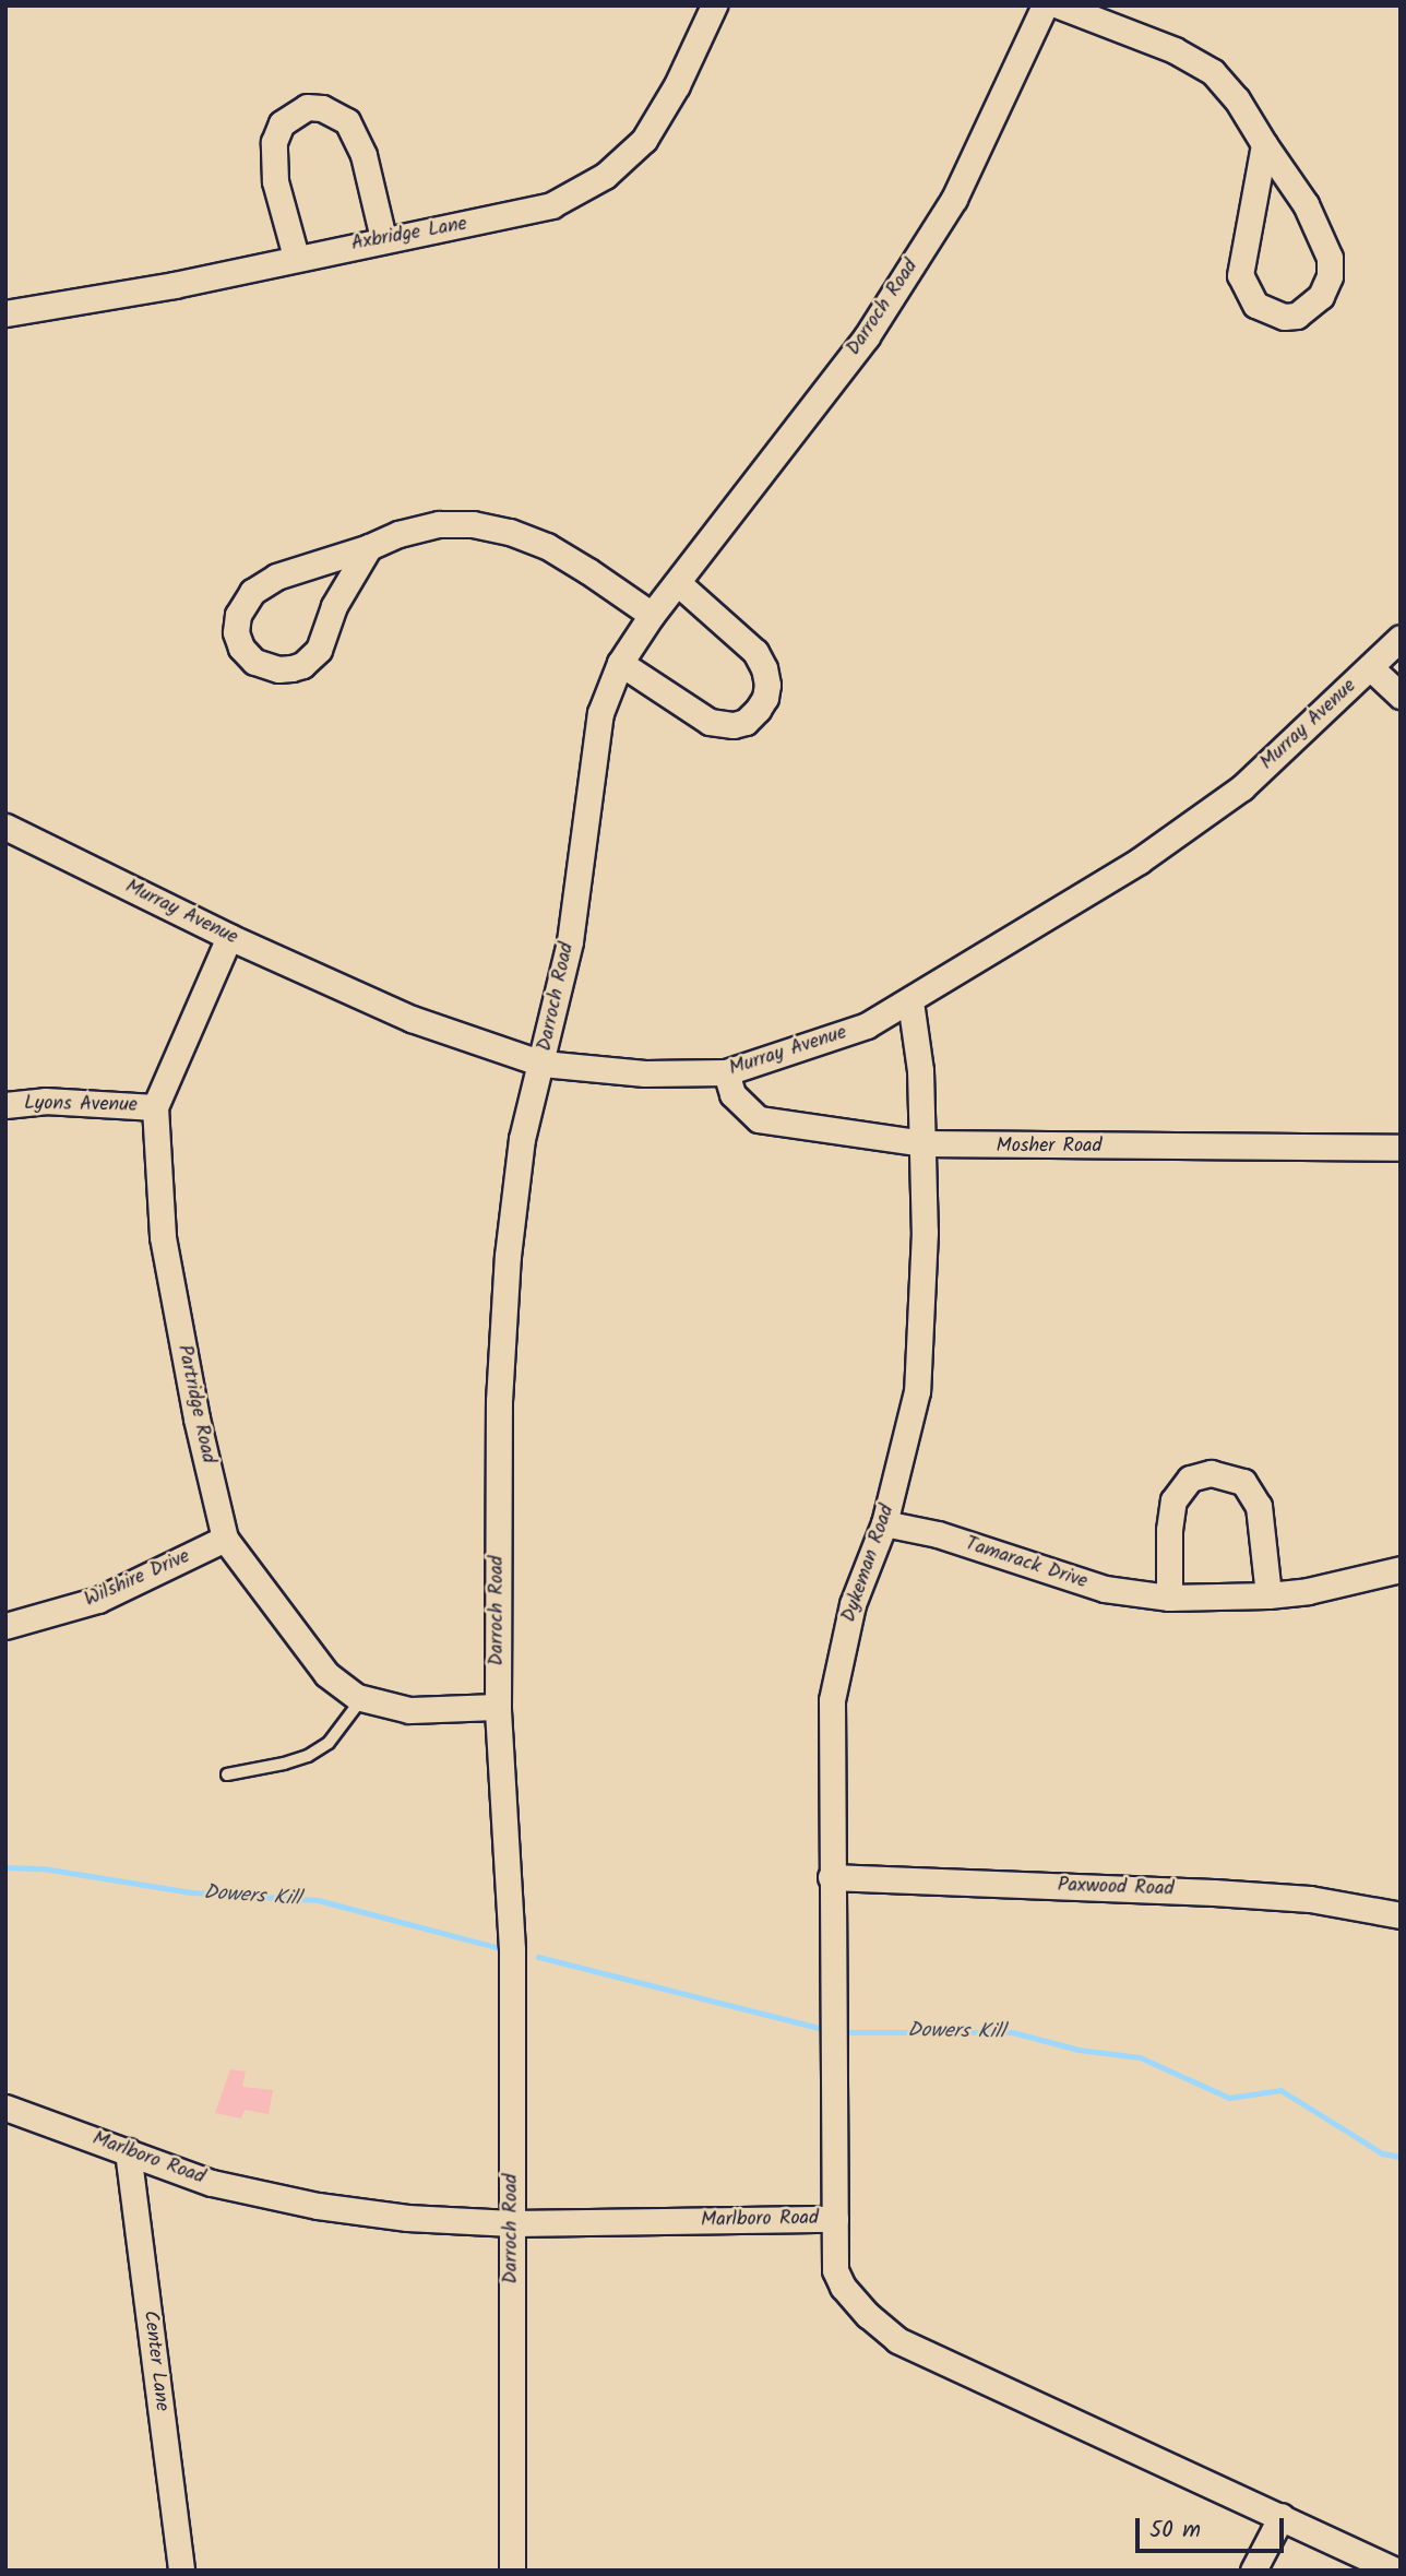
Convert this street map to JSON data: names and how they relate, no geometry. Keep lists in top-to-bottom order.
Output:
{
  "streets": {
    "street": [
      "Axbridge Lane",
      "Darroch Road",
      "Murray Avenue",
      "Lyons Avenue",
      "Mosher Road",
      "Partridge Road",
      "Dykeman Road",
      "Tamarack Drive",
      "Wilshire Drive",
      "Paxwood Road",
      "Marlboro Road",
      "Center Lane"
    ]
  },
  "crossings": [
    ["Darroch Road", "Murray Avenue"],
    ["Darroch Road", "Partridge Road"],
    ["Darroch Road", "Marlboro Road"],
    ["Murray Avenue", "Mosher Road"],
    ["Murray Avenue", "Partridge Road"],
    ["Murray Avenue", "Dykeman Road"],
    ["Lyons Avenue", "Partridge Road"],
    ["Mosher Road", "Dykeman Road"],
    ["Partridge Road", "Wilshire Drive"],
    ["Dykeman Road", "Tamarack Drive"],
    ["Dykeman Road", "Paxwood Road"],
    ["Dykeman Road", "Marlboro Road"],
    ["Marlboro Road", "Center Lane"]
  ],
  "water": ["Dowers Kill"],
  "scale_bar": "50 m"
}
